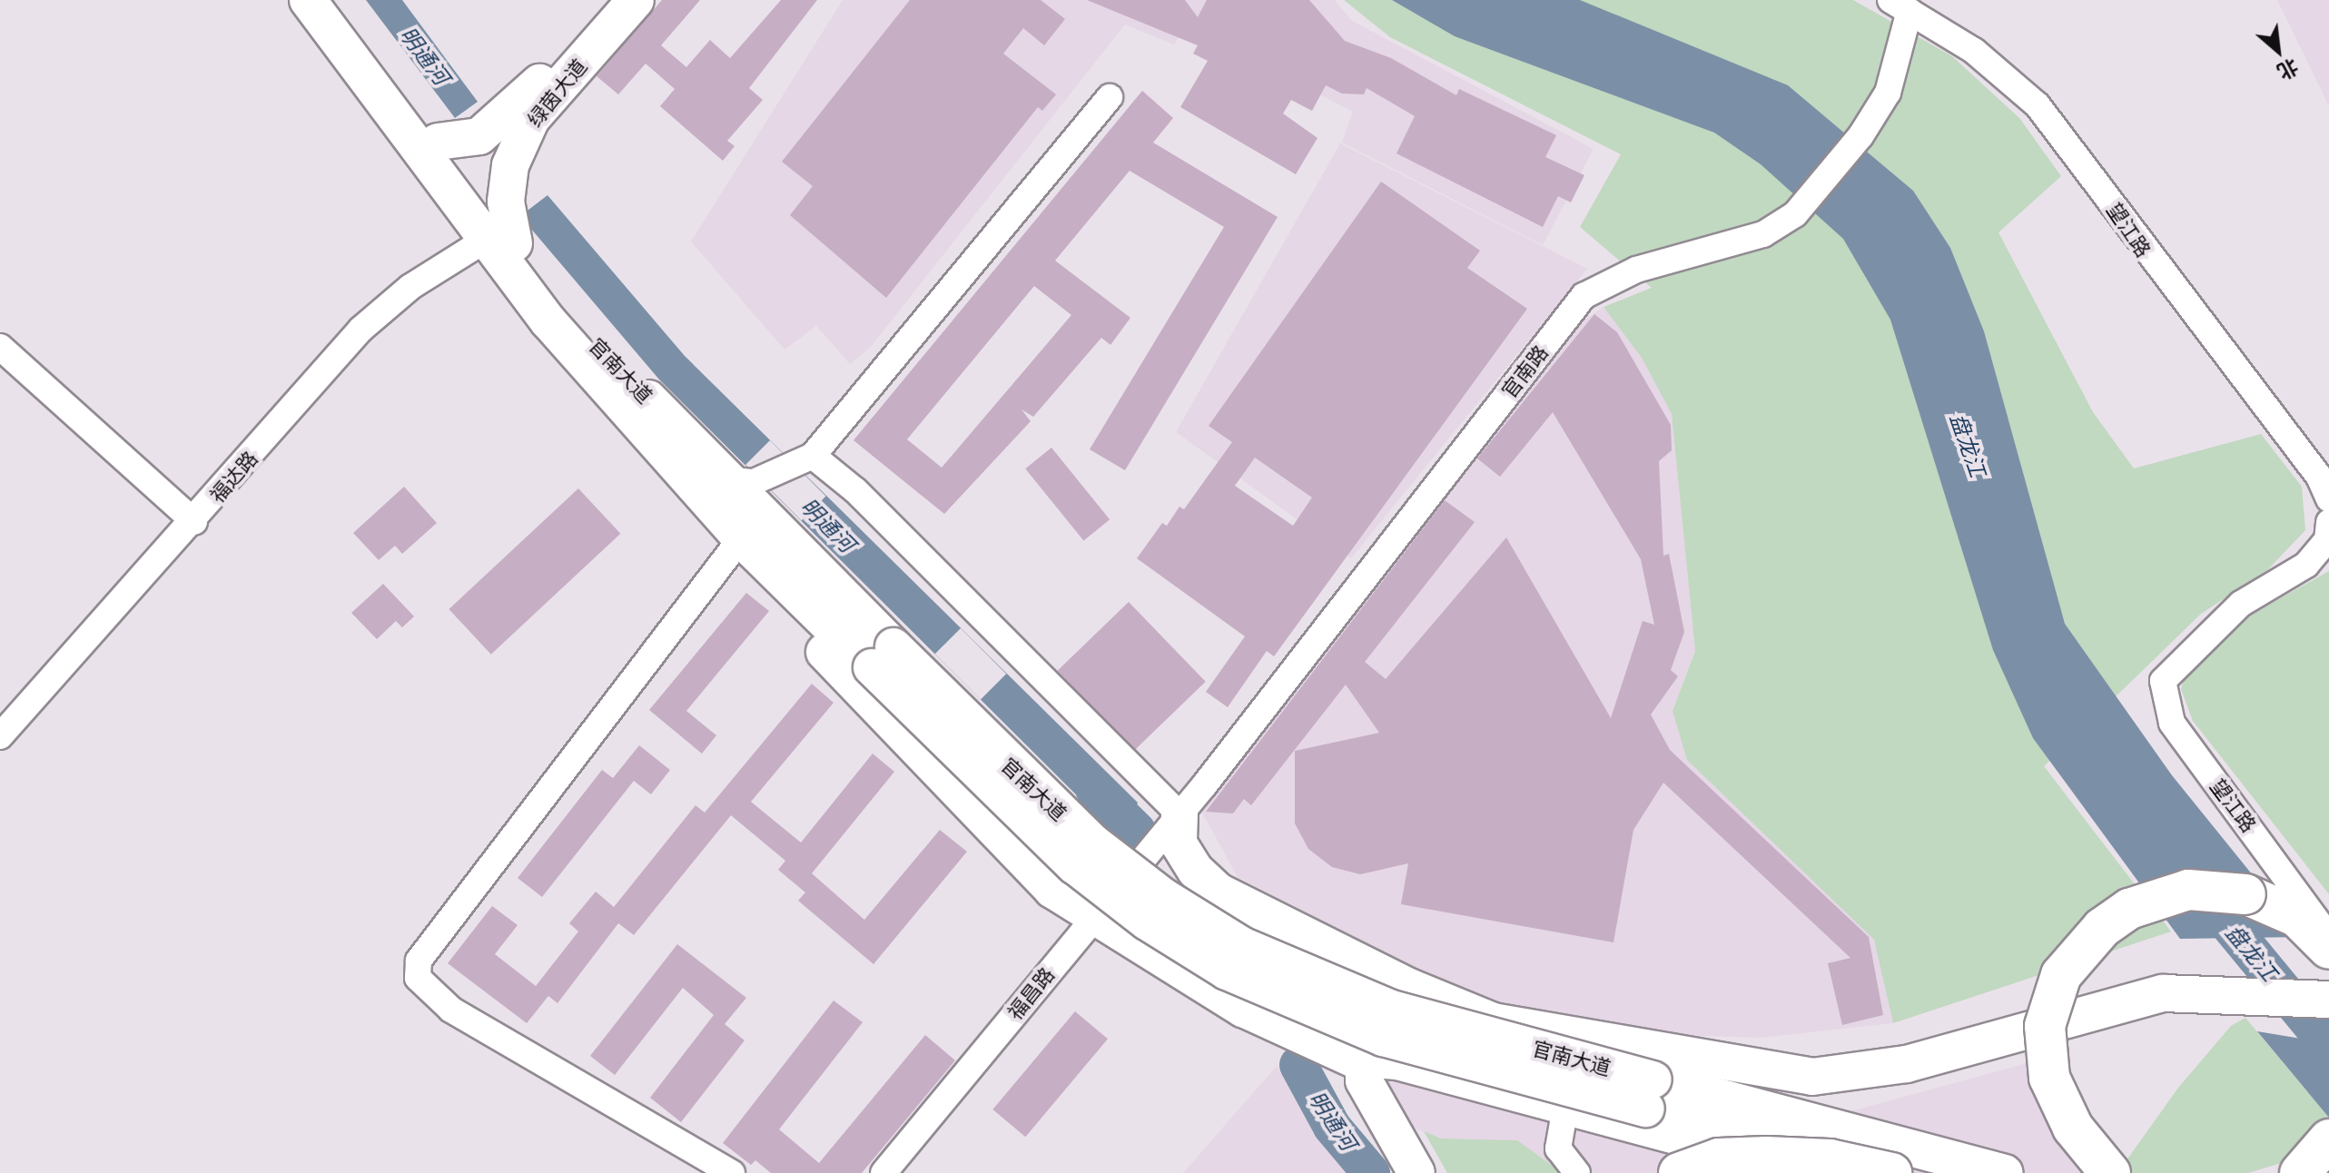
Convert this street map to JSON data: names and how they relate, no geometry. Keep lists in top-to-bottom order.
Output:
{
  "streets": {
    "main road": ["绿茵大道", "官南大道"],
    "street": [
      "望江路",
      "官南路",
      "福达路",
      "福昌路"
    ]
  },
  "crossings": [
    ["绿茵大道", "官南大道"],
    ["绿茵大道", "福达路"],
    ["望江路", "官南路"],
    ["官南大道", "福达路"],
    ["官南路", "福昌路"]
  ],
  "water": ["明通河", "盘龙江"],
  "north": "bottom right"
}
